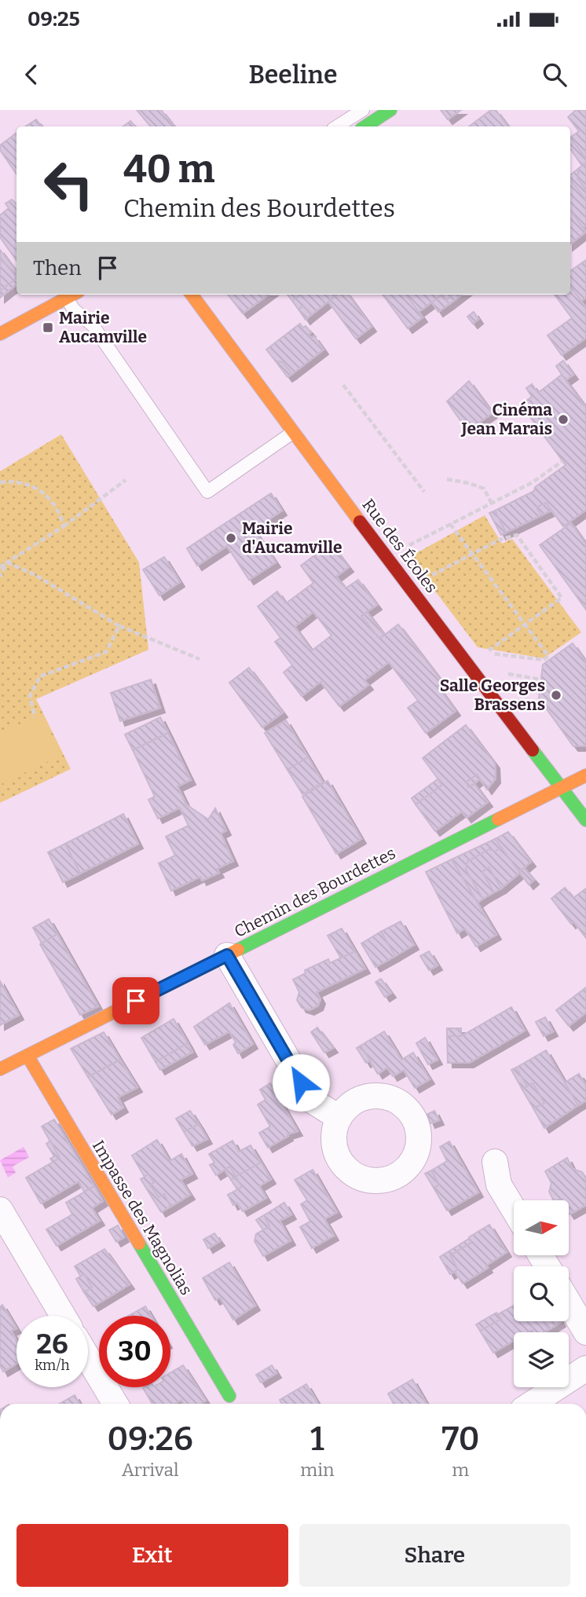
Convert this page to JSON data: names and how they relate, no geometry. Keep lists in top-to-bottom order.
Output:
{
  "streets": {
    "street": ["Rue des Écoles", "Chemin des Bourdettes", "Impasse des Magnolias"]
  },
  "crossings": [
    ["Rue des Écoles", "Chemin des Bourdettes"],
    ["Chemin des Bourdettes", "Impasse des Magnolias"]
  ],
  "places": {
    "transit": ["Mairie Aucamville"],
    "other": ["Cinéma Jean Marais", "Mairie d'Aucamville", "Salle Georges Brassens"]
  },
  "north": "right",
  "page": {
    "status": "09:25",
    "header": "Beeline",
    "turn": ["40 m", "Chemin des Bourdettes"],
    "then": "Then",
    "speed": "26 km/h",
    "limit": "30",
    "eta": [
      "09:26",
      "Arrival",
      "1",
      "min",
      "70",
      "m"
    ],
    "buttons": ["Exit", "Share"]
  }
}
